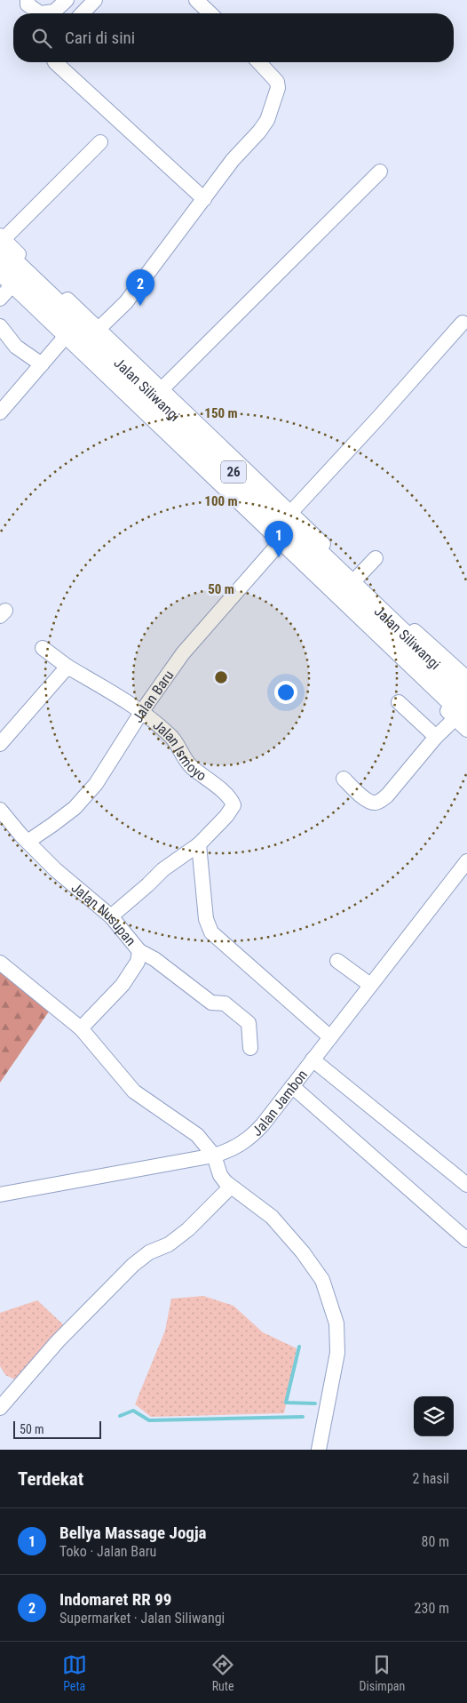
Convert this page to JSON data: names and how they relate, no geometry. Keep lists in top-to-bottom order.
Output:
{
  "streets": {
    "highway": ["Jalan Siliwangi", "26"],
    "street": [
      "Jalan Baru",
      "Jalan Ismoyo",
      "Jalan Nusupan",
      "Jalan Jambon"
    ]
  },
  "crossings": [
    ["Jalan Baru", "Jalan Ismoyo"],
    ["Jalan Baru", "Jalan Nusupan"],
    ["Jalan Ismoyo", "Jalan Nusupan"]
  ],
  "scale_bar": "50 m",
  "page": {
    "search": "Cari di sini",
    "pins": ["2", "1"],
    "scale": "50 m",
    "heading": ["Terdekat", "2 hasil"],
    "list": [
      {
        "mark": "1",
        "name": "Bellya Massage Jogja",
        "note": "Toko · Jalan Baru",
        "value": "80 m"
      },
      {
        "mark": "2",
        "name": "Indomaret RR 99",
        "note": "Supermarket · Jalan Siliwangi",
        "value": "230 m"
      }
    ],
    "nav": ["Peta", "Rute", "Disimpan"]
  },
  "rings": ["150 m", "100 m", "50 m"]
}
